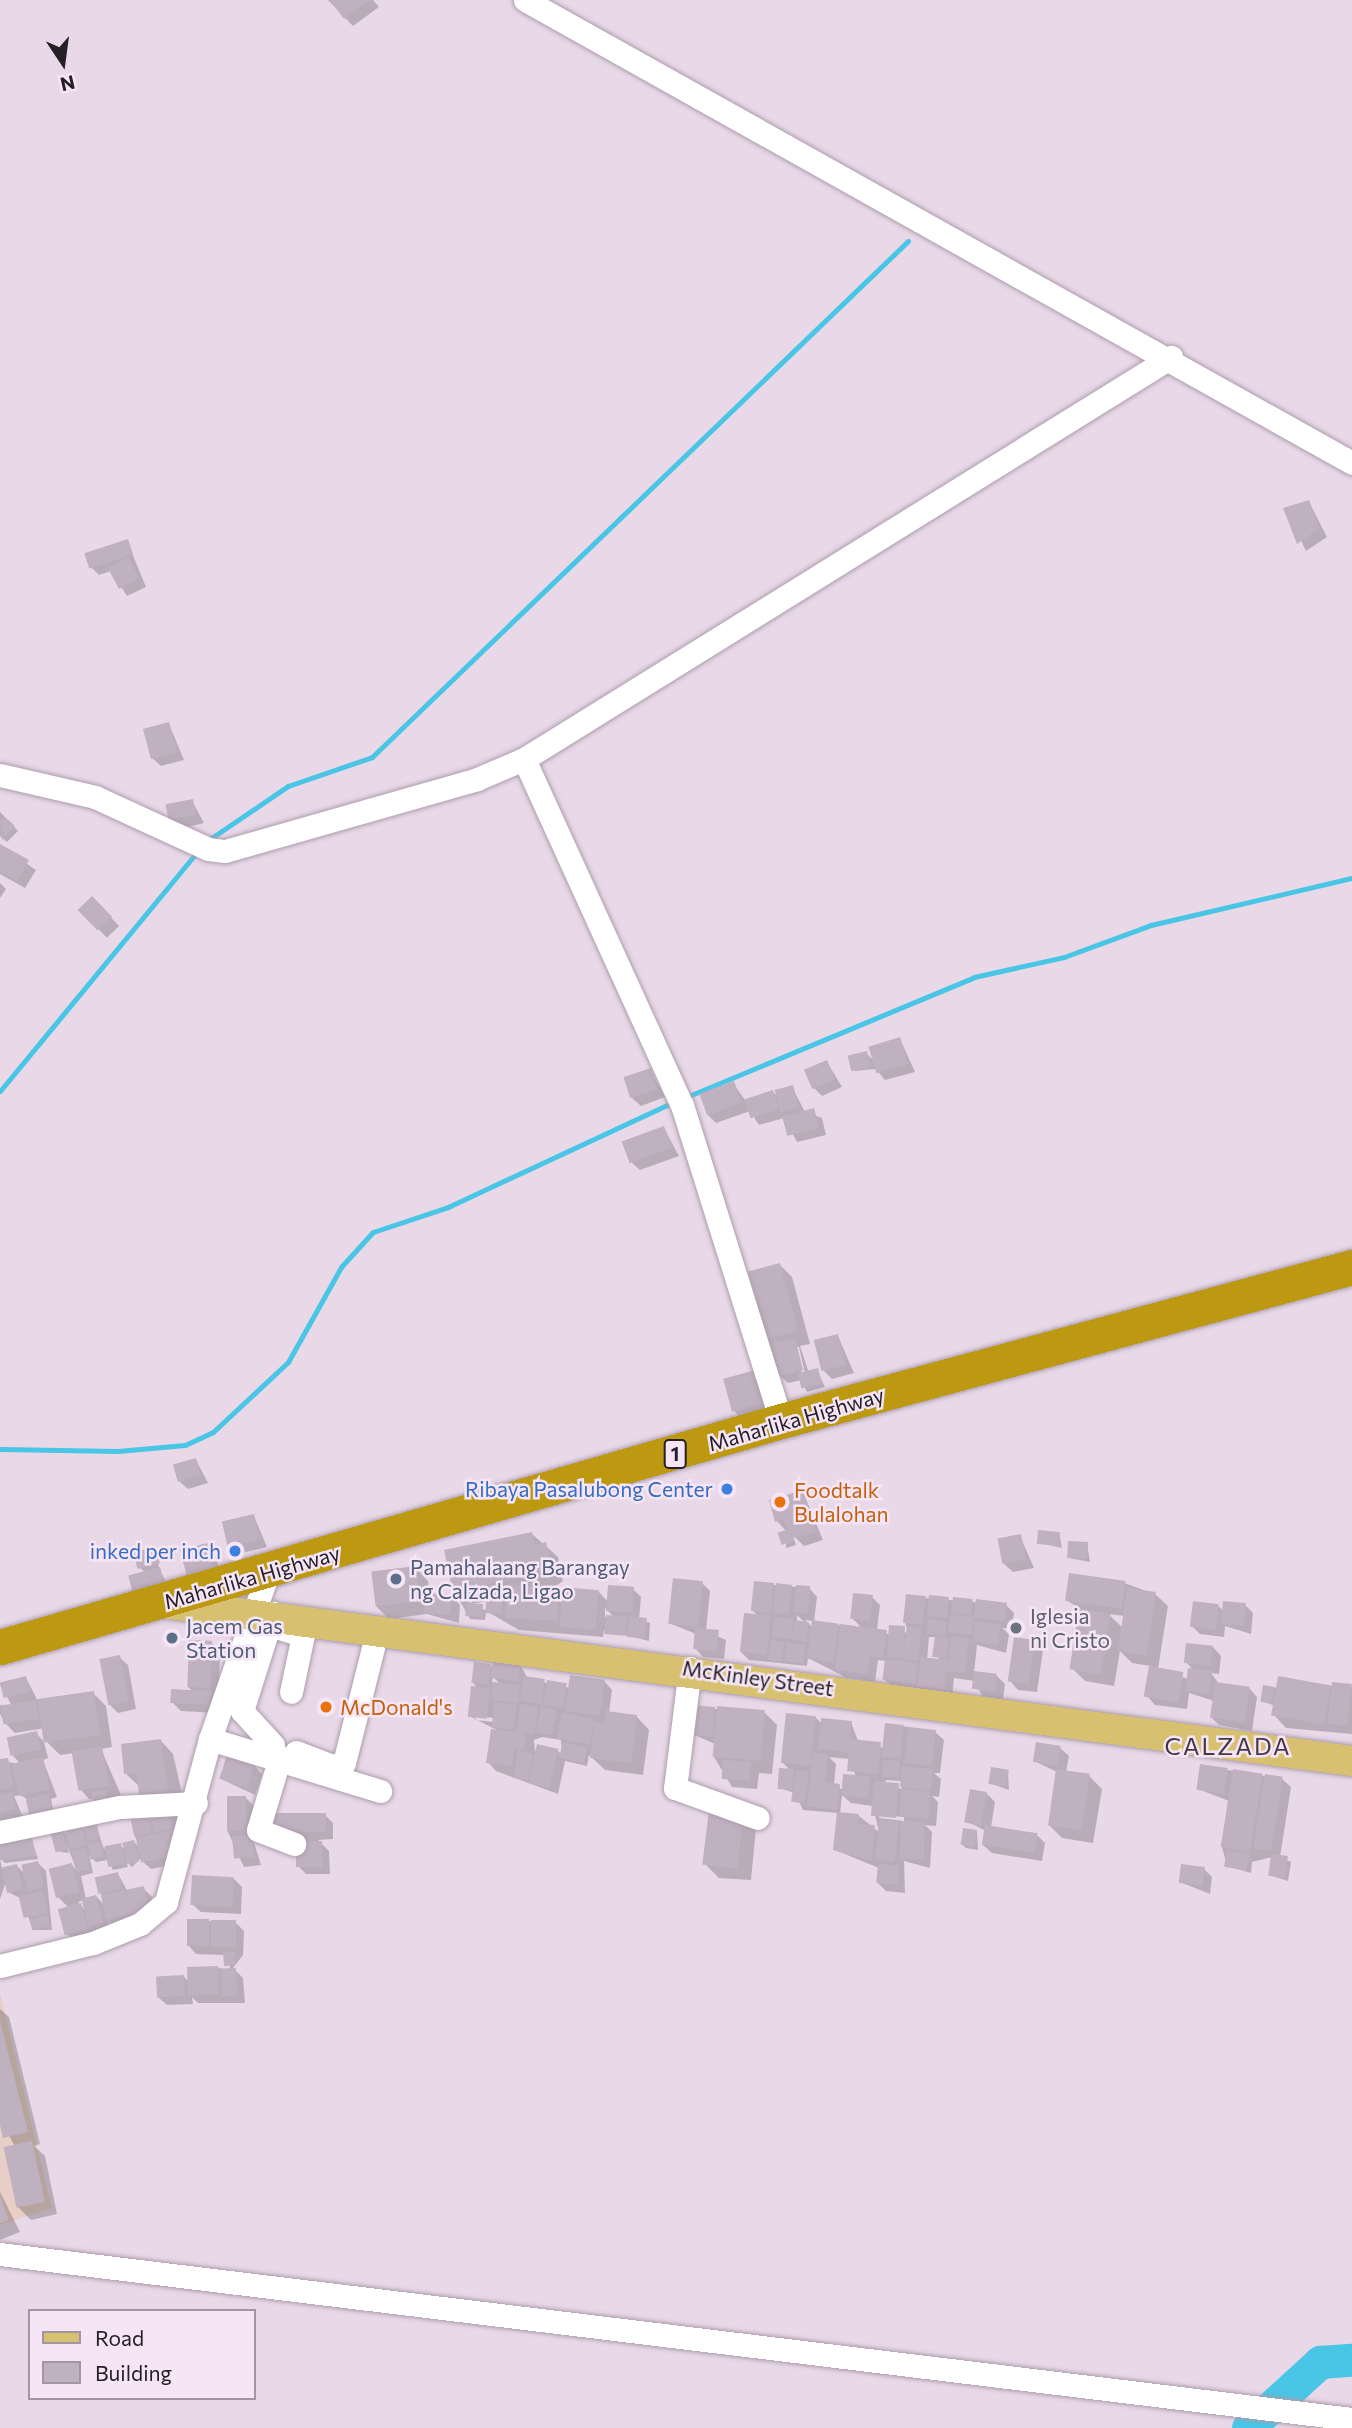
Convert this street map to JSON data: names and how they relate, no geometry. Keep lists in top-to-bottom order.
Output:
{
  "streets": {
    "highway": ["Maharlika Highway", "1"],
    "main road": ["McKinley Street"]
  },
  "crossings": [
    ["Maharlika Highway", "McKinley Street"]
  ],
  "districts": ["CALZADA"],
  "places": [
    "Ribaya Pasalubong Center",
    "Foodtalk Bulalohan",
    "inked per inch",
    "Pamahalaang Barangay ng Calzada, Ligao",
    "Iglesia ni Cristo",
    "Jacem Gas Station",
    "McDonald's"
  ],
  "legend": ["Road", "Building"],
  "north": "bottom"
}
